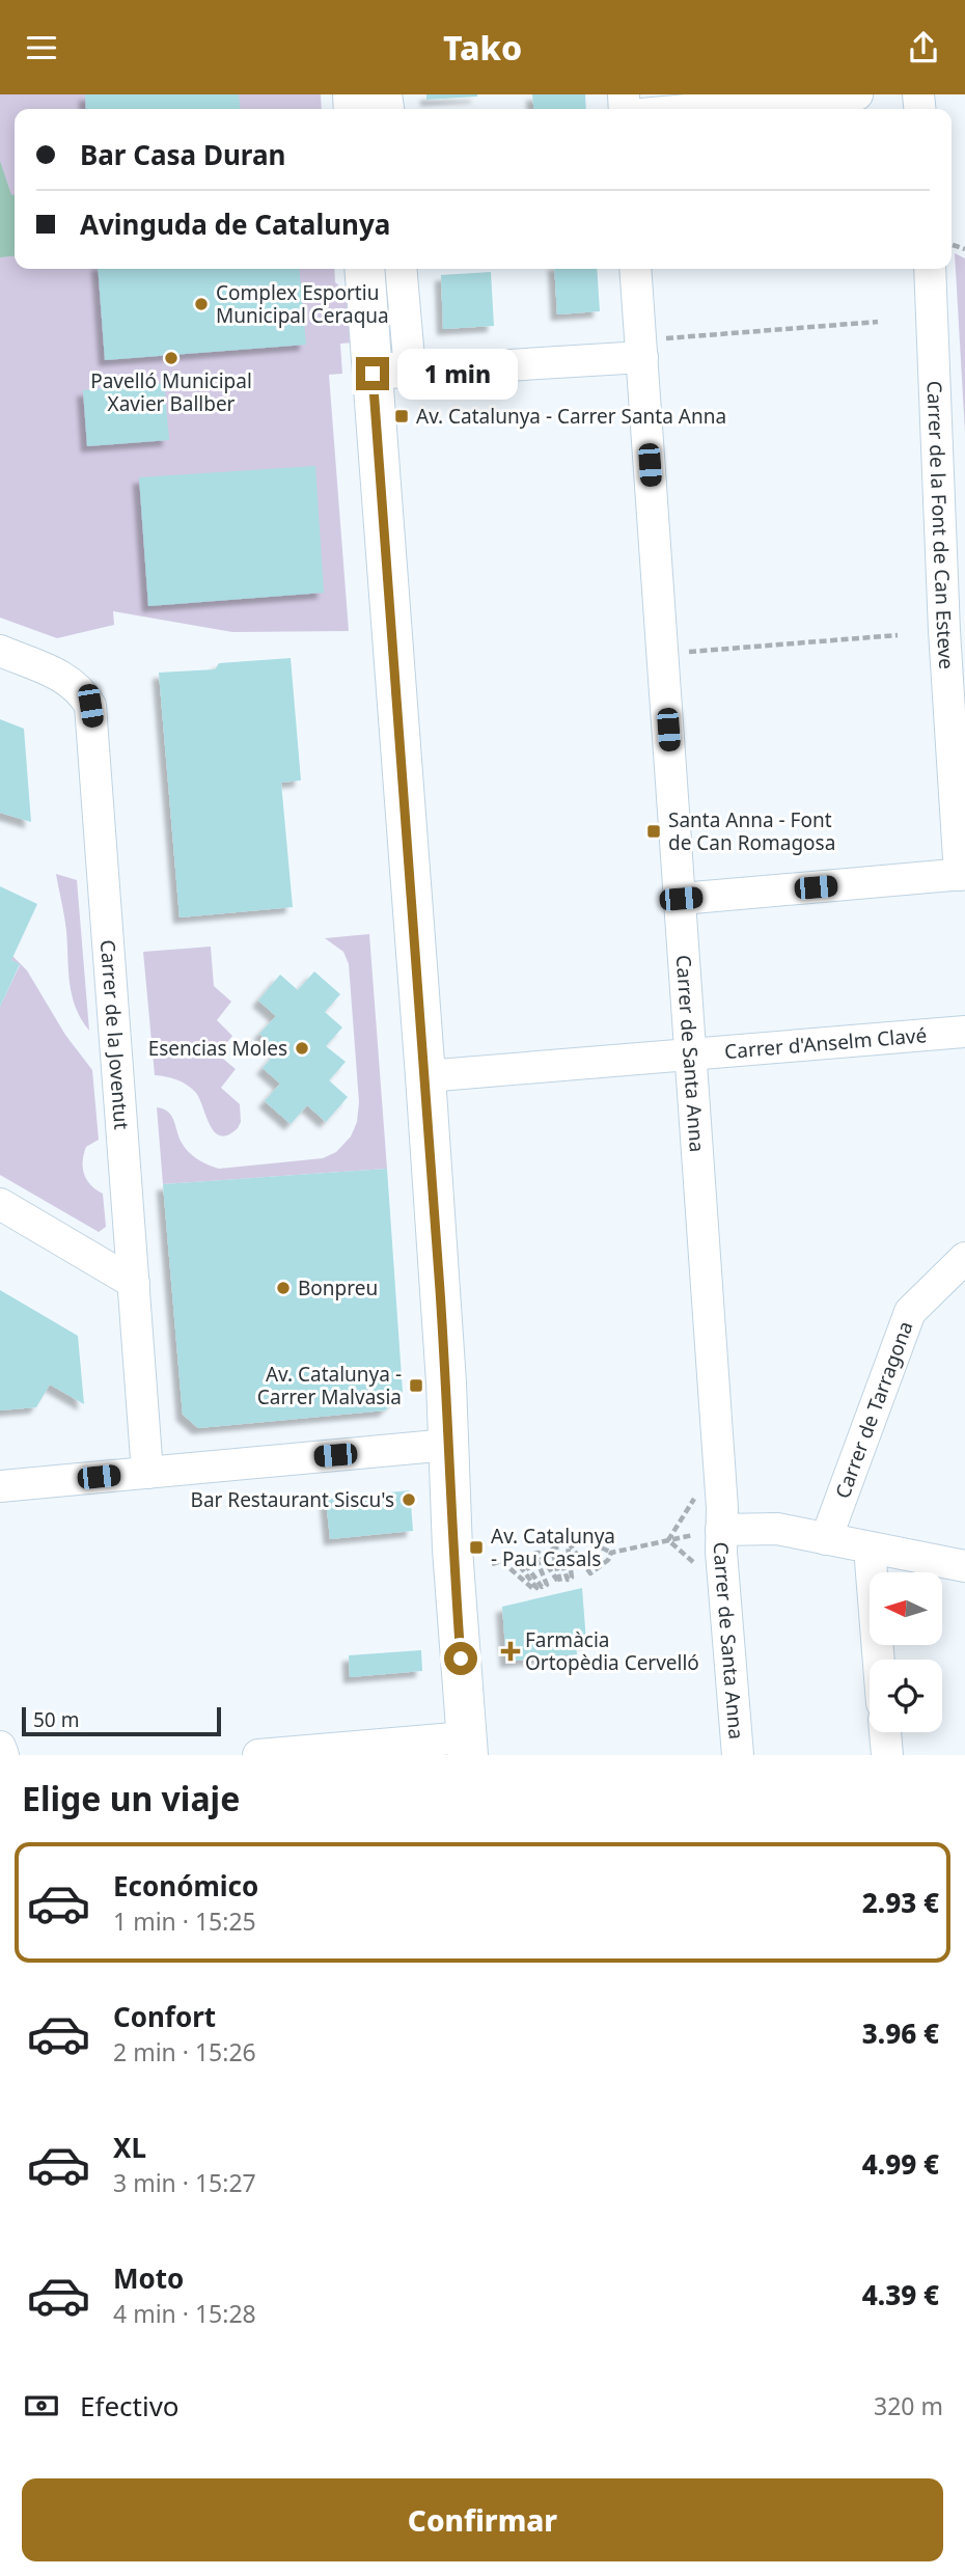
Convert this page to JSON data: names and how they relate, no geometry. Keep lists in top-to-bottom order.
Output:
{
  "streets": {
    "street": [
      "Carrer de la Font de Can Esteve",
      "Carrer de la Joventut",
      "Carrer d'Anselm Clavé",
      "Carrer de Santa Anna",
      "Carrer de Tarragona"
    ]
  },
  "crossings": [
    ["Carrer d'Anselm Clavé", "Carrer de Santa Anna"]
  ],
  "places": {
    "other": [
      "Complex Esportiu Municipal Ceraqua",
      "Pavelló Municipal Xavier Ballber",
      "Esencias Moles",
      "Bonpreu",
      "Bar Restaurant Siscu's"
    ],
    "transit": [
      "Av. Catalunya - Carrer Santa Anna",
      "Santa Anna - Font de Can Romagosa",
      "Av. Catalunya - Carrer Malvasia",
      "Av. Catalunya - Pau Casals"
    ],
    "health": ["Farmàcia Ortopèdia Cervelló"]
  },
  "scale_bar": "50 m",
  "north": "left",
  "page": {
    "header": "Tako",
    "banner": ["Bar Casa Duran", "Avinguda de Catalunya"],
    "bubble": "1 min",
    "scale": "50 m",
    "heading": "Elige un viaje",
    "list": [
      {
        "name": "Económico",
        "note": "1 min · 15:25",
        "value": "2.93 €"
      },
      {
        "name": "Confort",
        "note": "2 min · 15:26",
        "value": "3.96 €"
      },
      {
        "name": "XL",
        "note": "3 min · 15:27",
        "value": "4.99 €"
      },
      {
        "name": "Moto",
        "note": "4 min · 15:28",
        "value": "4.39 €"
      }
    ],
    "pay": ["Efectivo", "320 m"],
    "buttons": "Confirmar"
  }
}
